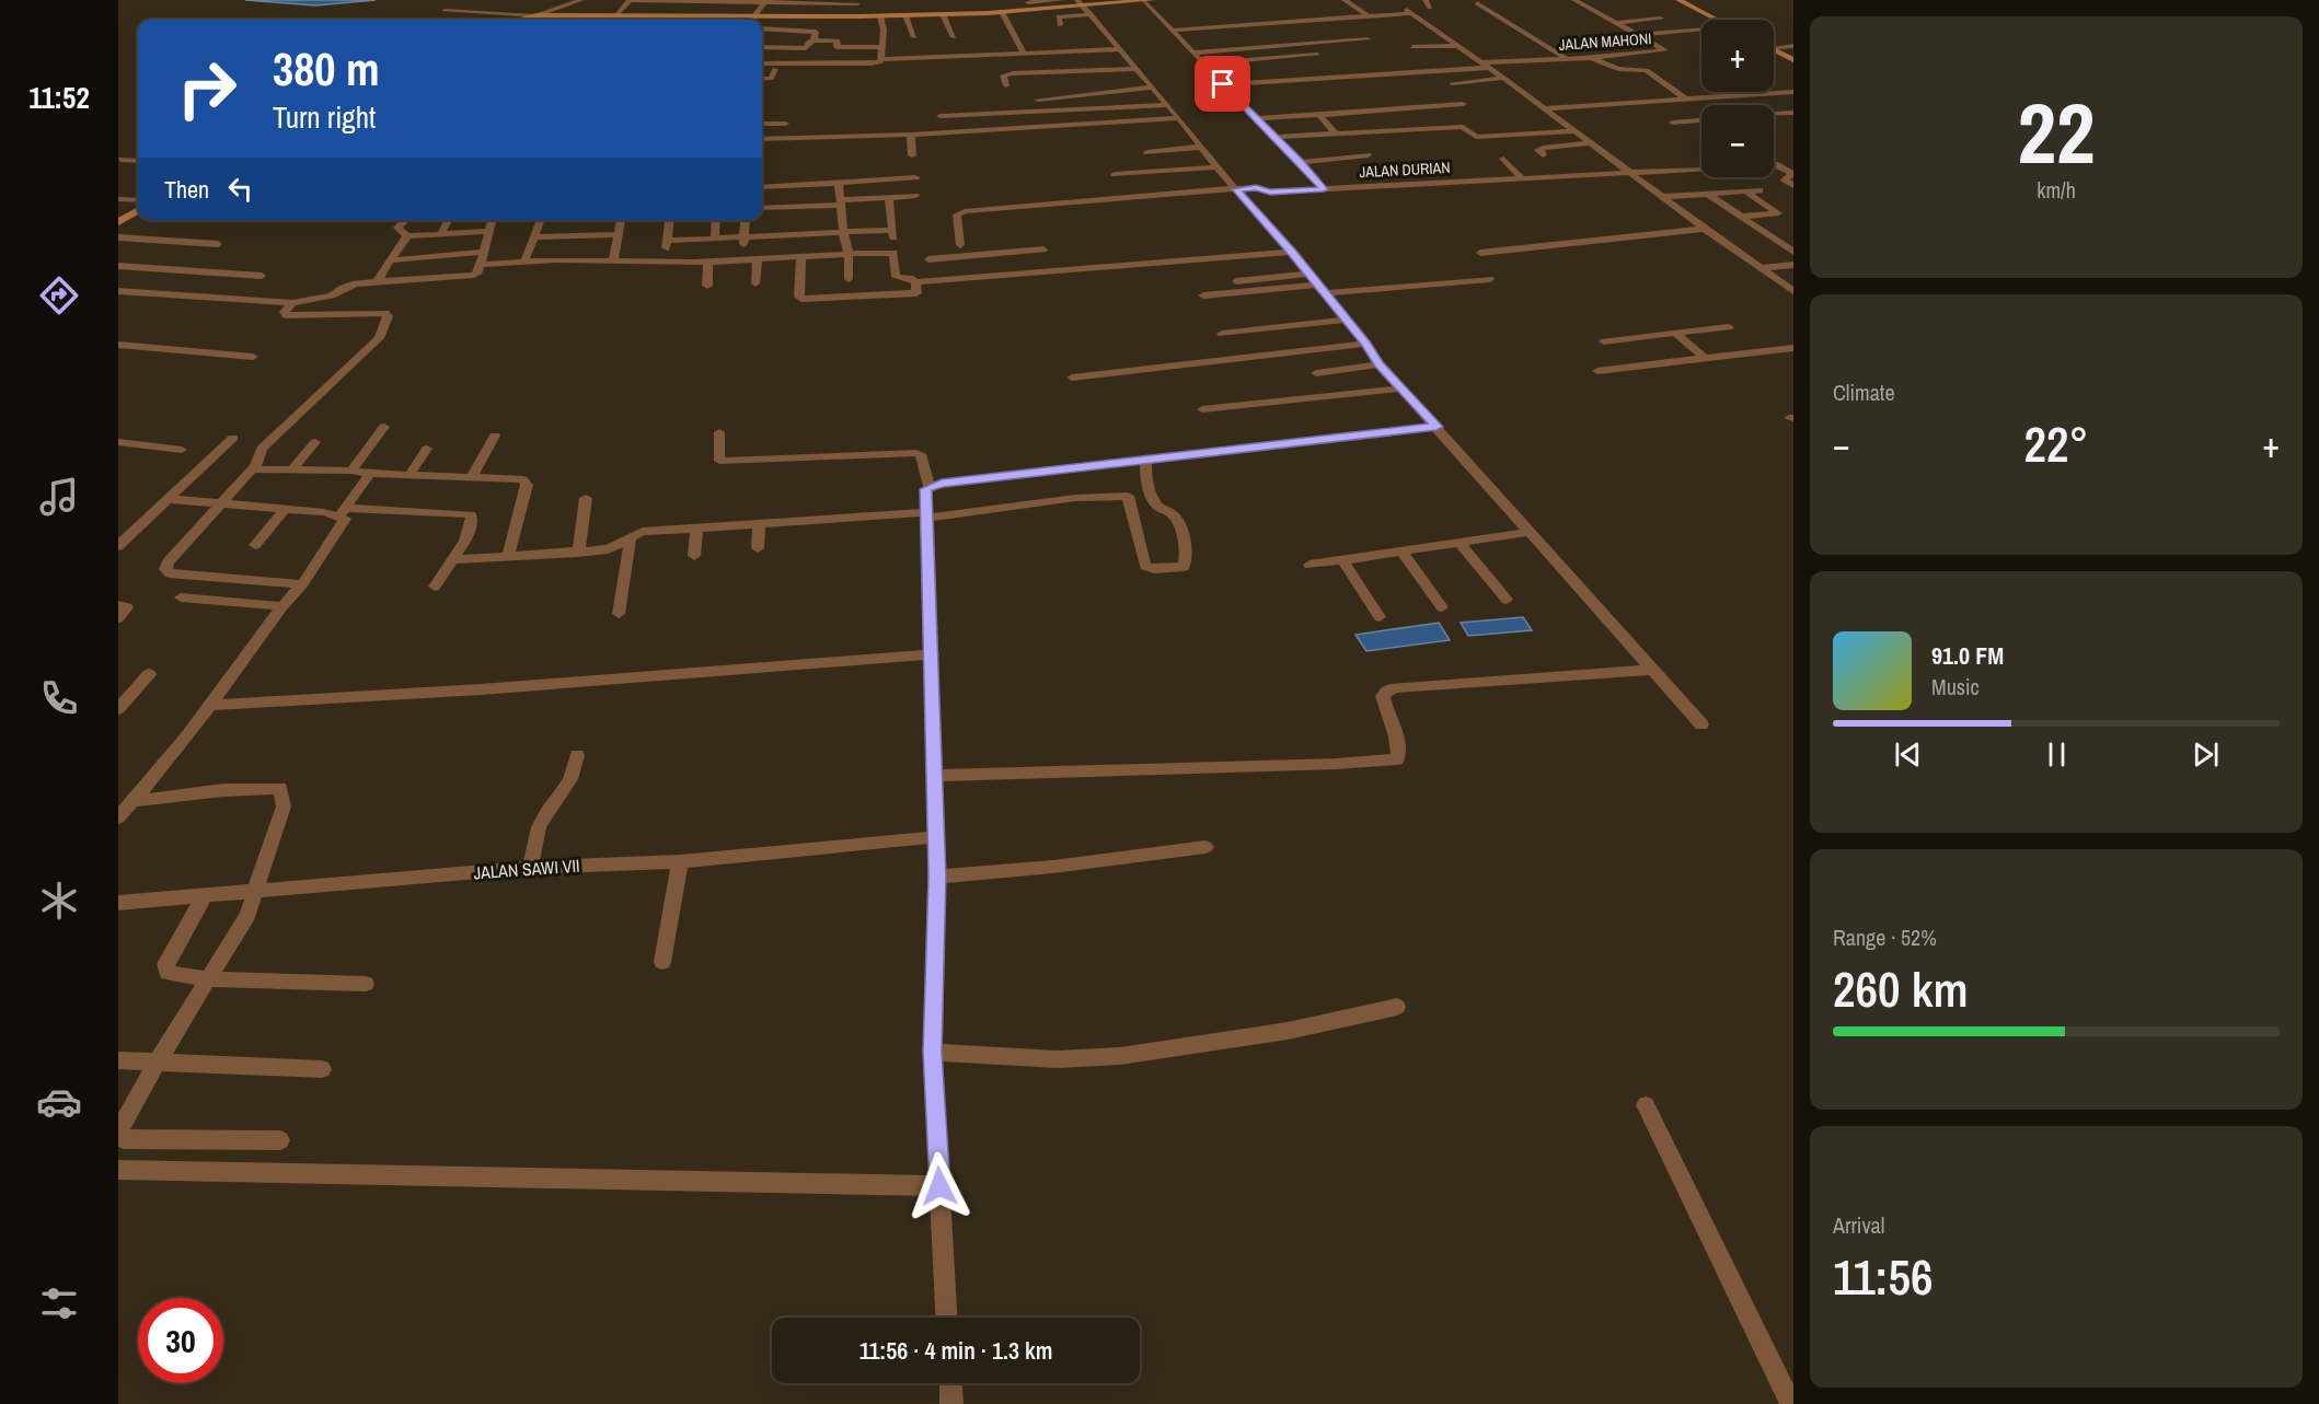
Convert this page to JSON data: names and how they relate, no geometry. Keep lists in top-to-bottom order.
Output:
{
  "streets": {
    "street": ["JALAN MAHONI", "JALAN DURIAN", "JALAN SAWI VII"]
  },
  "page": {
    "tabs": "11:52",
    "tile": [
      ["22", "km/h"],
      "Climate",
      ["Range · 52%", "260 km"],
      ["Arrival", "11:56"]
    ],
    "map_buttons": ["+", "−"],
    "turn": ["380 m", "Turn right"],
    "then": "Then",
    "heat": ["−", "22°", "+"],
    "song": ["91.0 FM", "Music"],
    "limit": "30",
    "trip": "11:56 · 4 min · 1.3 km"
  }
}
